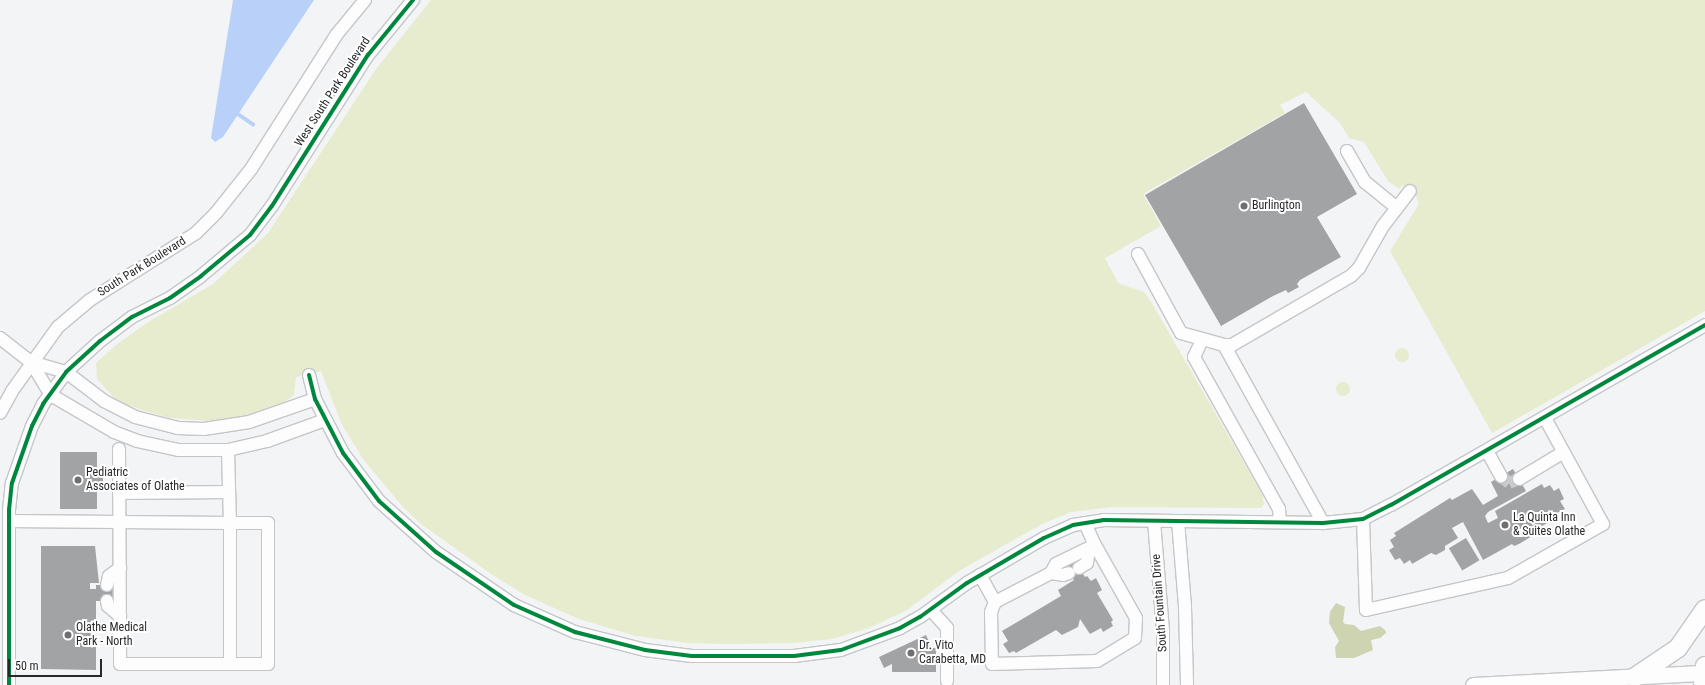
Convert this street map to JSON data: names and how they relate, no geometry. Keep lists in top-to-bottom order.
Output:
{
  "streets": {
    "street": ["West South Park Boulevard", "South Park Boulevard", "South Fountain Drive"]
  },
  "places": [
    "Burlington",
    "Pediatric Associates of Olathe",
    "La Quinta Inn & Suites Olathe",
    "Olathe Medical Park - North",
    "Dr. Vito Carabetta, MD"
  ],
  "scale_bar": "50 m"
}
